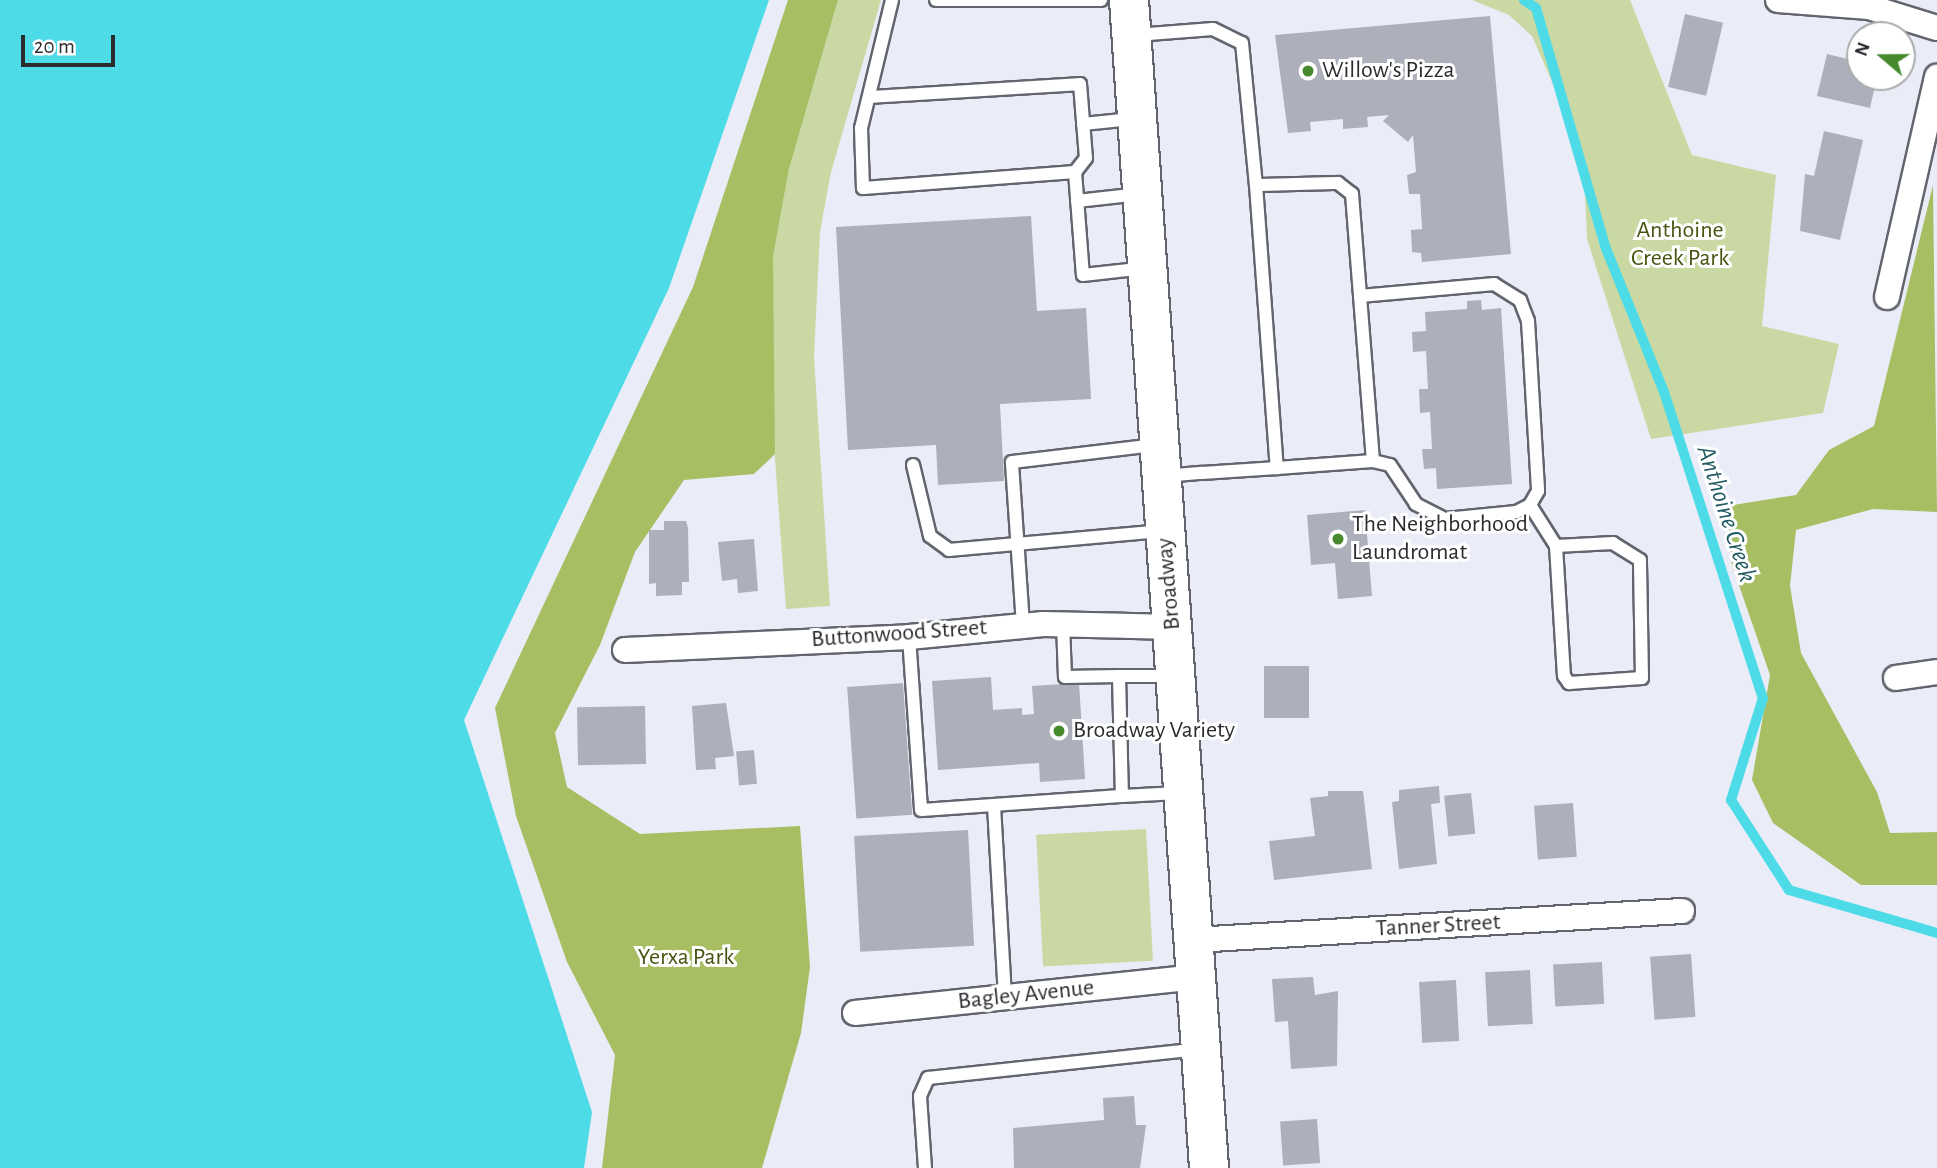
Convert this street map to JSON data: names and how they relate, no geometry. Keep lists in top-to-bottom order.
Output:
{
  "streets": {
    "main road": ["Broadway"],
    "street": ["Buttonwood Street", "Tanner Street", "Bagley Avenue"]
  },
  "crossings": [
    ["Broadway", "Buttonwood Street"],
    ["Broadway", "Tanner Street"],
    ["Broadway", "Bagley Avenue"],
    ["Tanner Street", "Bagley Avenue"]
  ],
  "water": ["Anthoine Creek"],
  "parks": ["Anthoine Creek Park", "Yerxa Park"],
  "places": ["Willow's Pizza", "The Neighborhood Laundromat", "Broadway Variety"],
  "scale_bar": "20 m",
  "north": "left"
}
